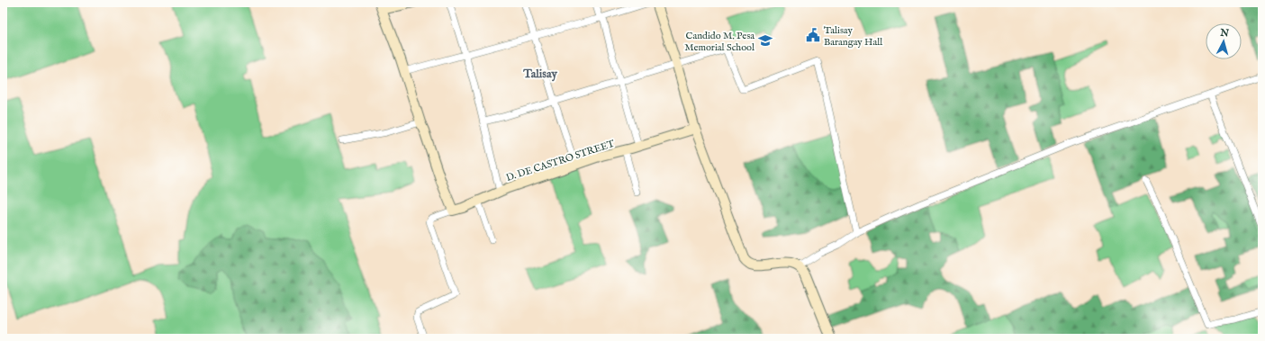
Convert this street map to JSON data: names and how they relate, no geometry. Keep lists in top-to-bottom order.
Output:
{
  "streets": {
    "street": ["D. DE CASTRO STREET"]
  },
  "districts": ["Talisay"],
  "places": {
    "public building": ["Talisay Barangay Hall"],
    "school or university": ["Candido M. Pesa Memorial School"]
  },
  "north": "top"
}
